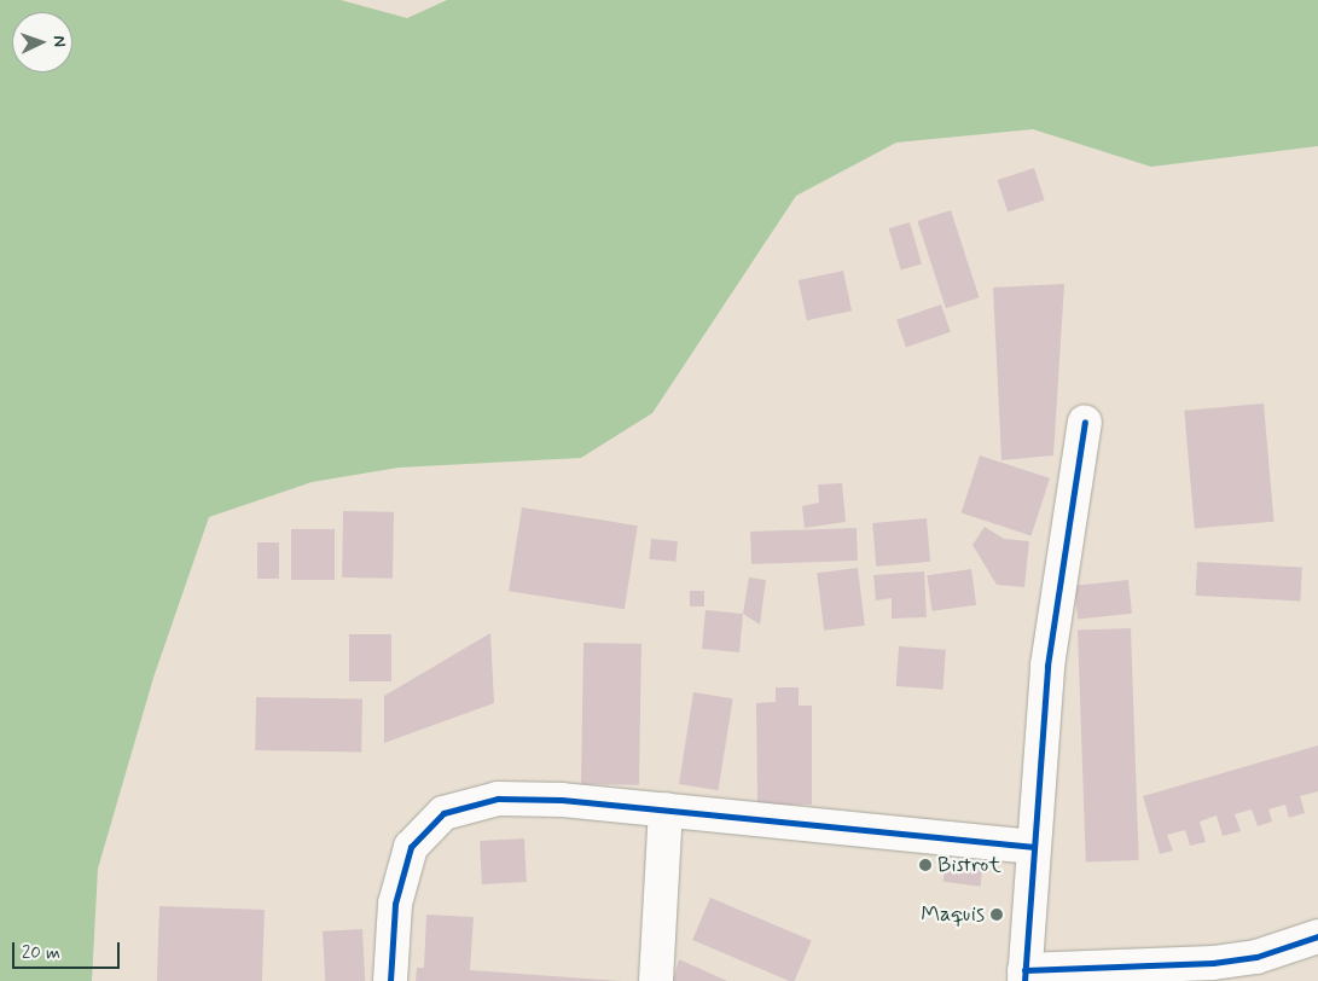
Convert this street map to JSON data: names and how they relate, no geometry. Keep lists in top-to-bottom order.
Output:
{
  "places": ["Bistrot", "Maquis"],
  "scale_bar": "20 m",
  "north": "right"
}
